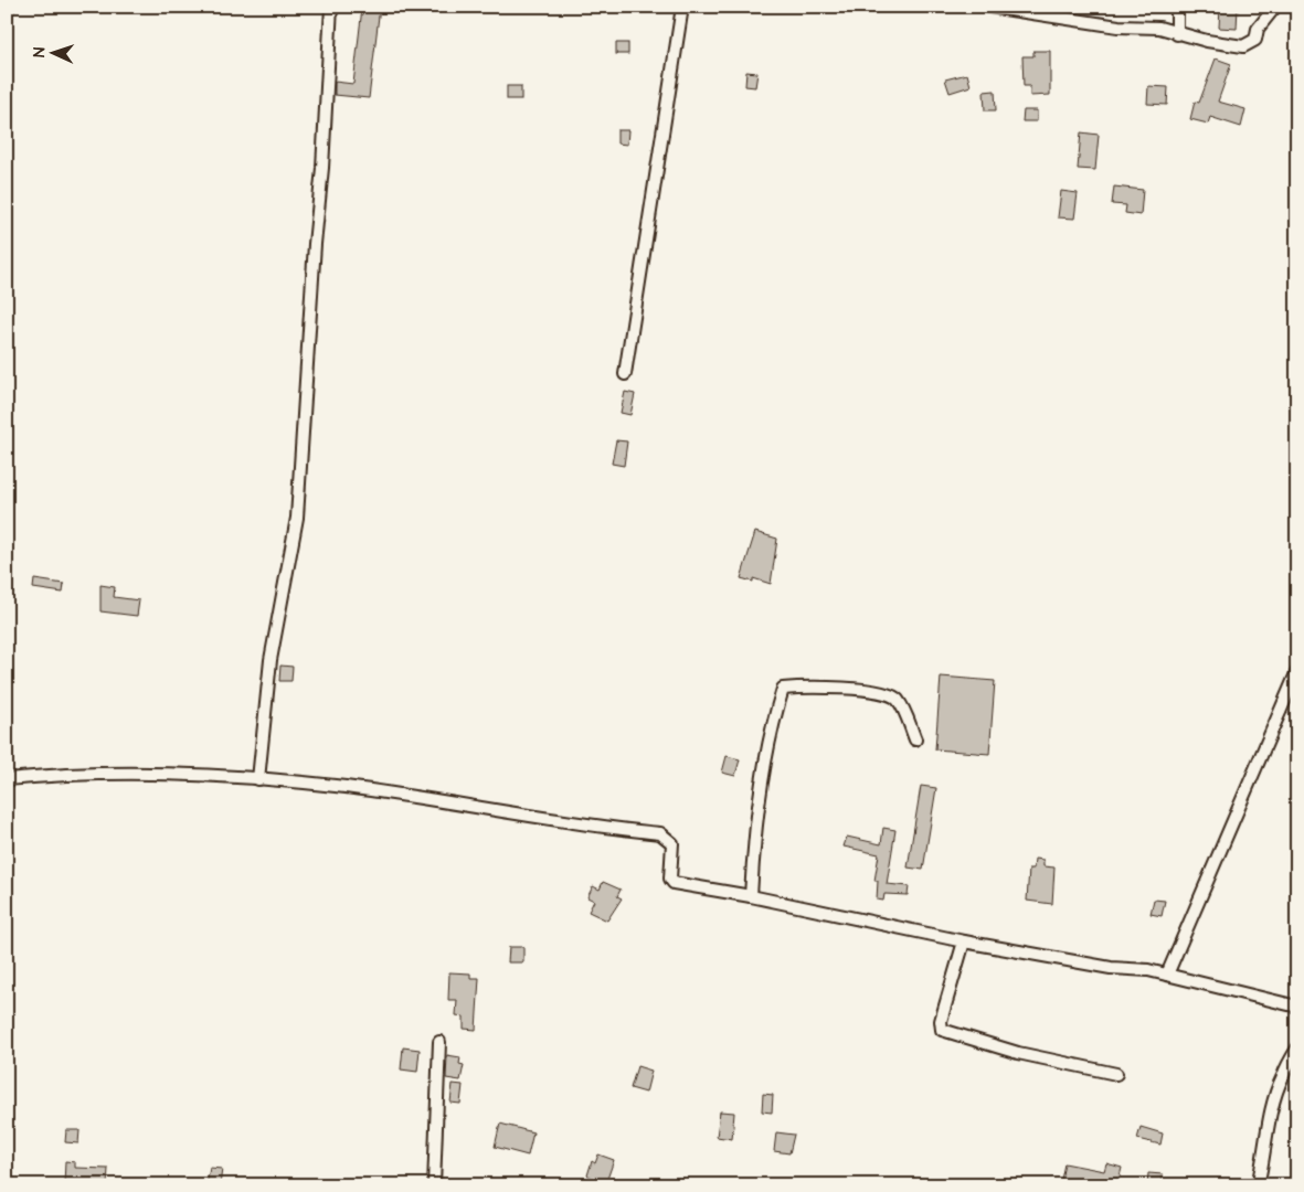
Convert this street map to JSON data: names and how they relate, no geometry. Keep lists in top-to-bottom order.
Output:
{
  "north": "left"
}
